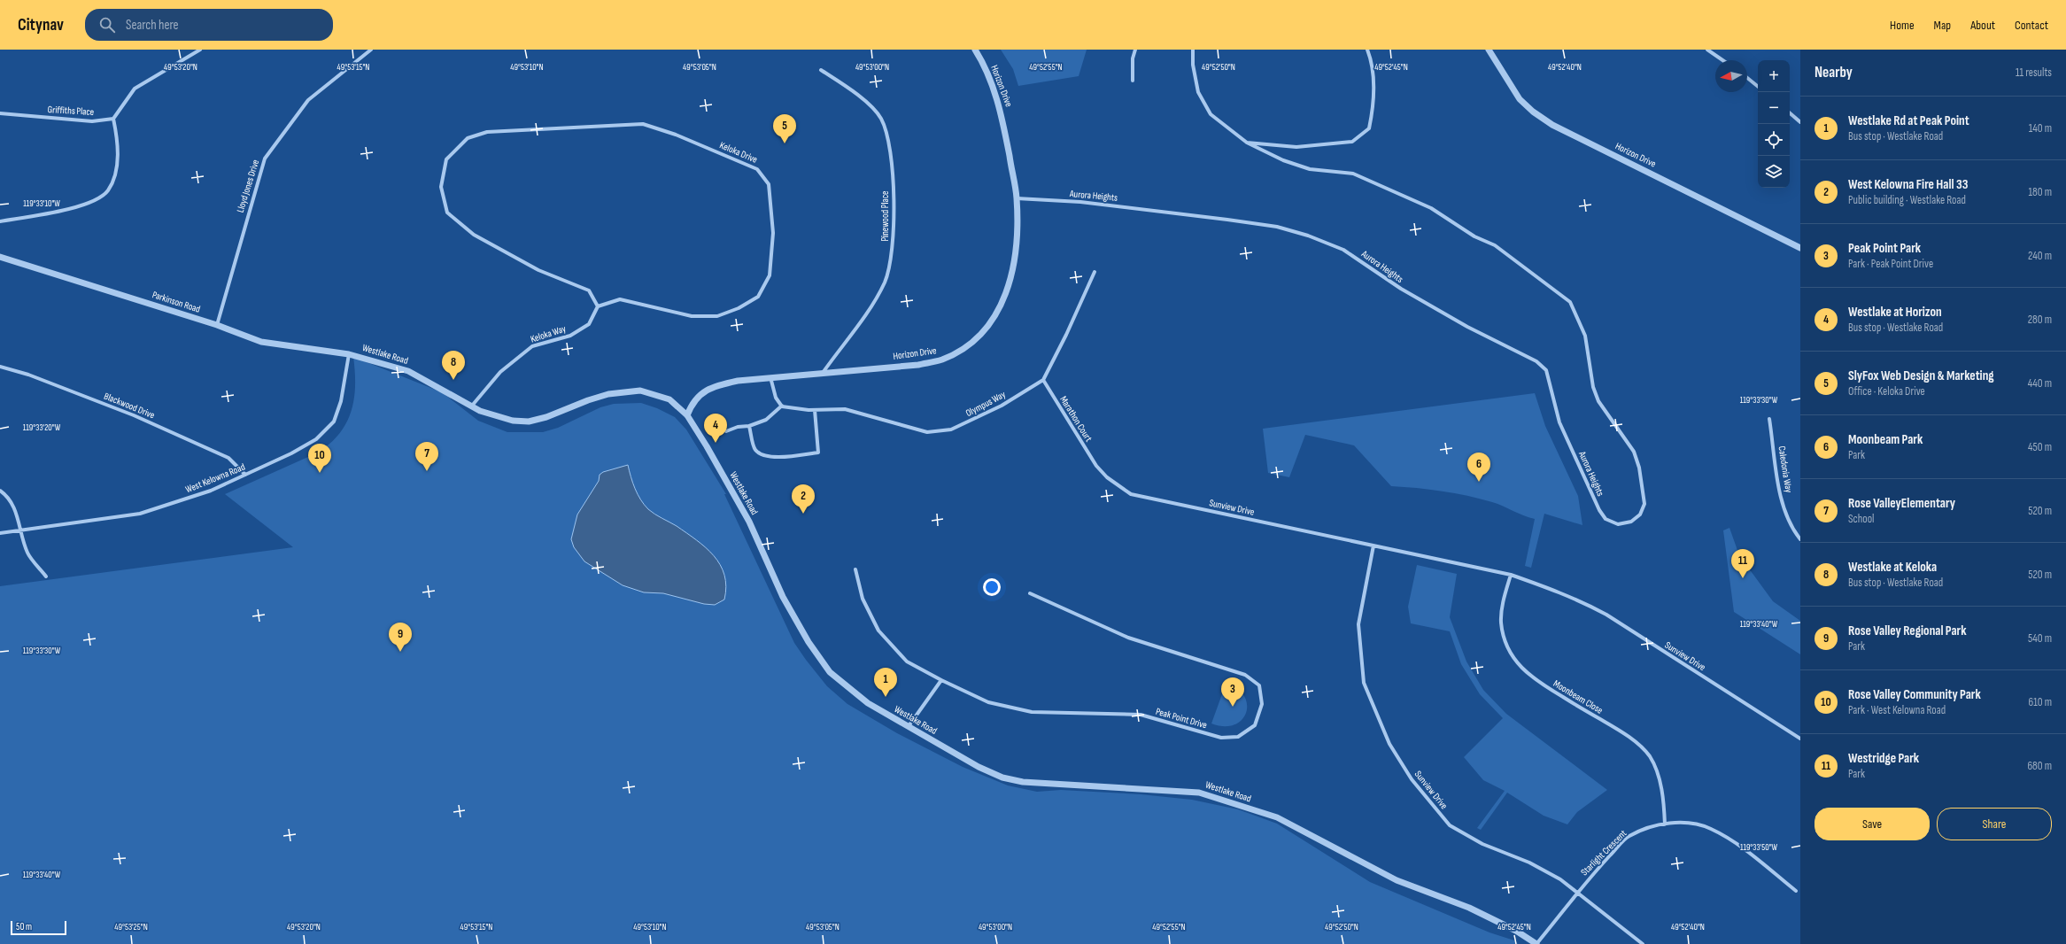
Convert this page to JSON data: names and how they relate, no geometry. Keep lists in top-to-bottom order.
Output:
{
  "streets": {
    "street": [
      "Horizon Drive",
      "Griffiths Place",
      "Keloka Drive",
      "Lloyd Jones Drive",
      "Aurora Heights",
      "Pinewood Place",
      "Parkinson Road",
      "Keloka Way",
      "Westlake Road",
      "Olympus Way",
      "Blackwood Drive",
      "Marathon Court",
      "Caledonia Way",
      "West Kelowna Road",
      "Sunview Drive",
      "Moonbeam Close",
      "Peak Point Drive",
      "Starlight Crescent"
    ]
  },
  "crossings": [
    ["Horizon Drive", "Aurora Heights"],
    ["Horizon Drive", "Pinewood Place"],
    ["Horizon Drive", "Westlake Road"],
    ["Keloka Drive", "Keloka Way"],
    ["Lloyd Jones Drive", "Parkinson Road"],
    ["Parkinson Road", "Westlake Road"],
    ["Parkinson Road", "West Kelowna Road"],
    ["Keloka Way", "Westlake Road"],
    ["Westlake Road", "West Kelowna Road"],
    ["Westlake Road", "Starlight Crescent"],
    ["Olympus Way", "Marathon Court"],
    ["Blackwood Drive", "West Kelowna Road"],
    ["Marathon Court", "Sunview Drive"],
    ["Sunview Drive", "Moonbeam Close"],
    ["Sunview Drive", "Starlight Crescent"],
    ["Moonbeam Close", "Starlight Crescent"]
  ],
  "scale_bar": "50 m",
  "north": "left",
  "page": {
    "header": "Citynav",
    "search": "Search here",
    "nav": [
      "Home",
      "Map",
      "About",
      "Contact"
    ],
    "heading": ["Nearby", "11 results"],
    "map_buttons": ["+", "−"],
    "list": [
      {
        "mark": "1",
        "name": "Westlake Rd at Peak Point",
        "note": "Bus stop · Westlake Road",
        "value": "140 m"
      },
      {
        "mark": "2",
        "name": "West Kelowna Fire Hall 33",
        "note": "Public building · Westlake Road",
        "value": "180 m"
      },
      {
        "mark": "3",
        "name": "Peak Point Park",
        "note": "Park · Peak Point Drive",
        "value": "240 m"
      },
      {
        "mark": "4",
        "name": "Westlake at Horizon",
        "note": "Bus stop · Westlake Road",
        "value": "280 m"
      },
      {
        "mark": "5",
        "name": "SlyFox Web Design & Marketing",
        "note": "Office · Keloka Drive",
        "value": "440 m"
      },
      {
        "mark": "6",
        "name": "Moonbeam Park",
        "note": "Park",
        "value": "450 m"
      },
      {
        "mark": "7",
        "name": "Rose ValleyElementary",
        "note": "School",
        "value": "520 m"
      },
      {
        "mark": "8",
        "name": "Westlake at Keloka",
        "note": "Bus stop · Westlake Road",
        "value": "520 m"
      },
      {
        "mark": "9",
        "name": "Rose Valley Regional Park",
        "note": "Park",
        "value": "540 m"
      },
      {
        "mark": "10",
        "name": "Rose Valley Community Park",
        "note": "Park · West Kelowna Road",
        "value": "610 m"
      },
      {
        "mark": "11",
        "name": "Westridge Park",
        "note": "Park",
        "value": "680 m"
      }
    ],
    "pins": [
      "5",
      "8",
      "4",
      "7",
      "10",
      "6",
      "2",
      "11",
      "9",
      "1",
      "3"
    ],
    "buttons": ["Save", "Share"],
    "scale": "50 m"
  },
  "coordinates": [
    "49°53'20\"N",
    "49°53'15\"N",
    "49°53'10\"N",
    "49°53'05\"N",
    "49°53'00\"N",
    "49°52'55\"N",
    "49°52'50\"N",
    "49°52'45\"N",
    "49°52'40\"N",
    "119°33'10\"W",
    "119°33'30\"W",
    "119°33'20\"W",
    "119°33'40\"W",
    "119°33'50\"W",
    "49°53'25\"N"
  ]
}
